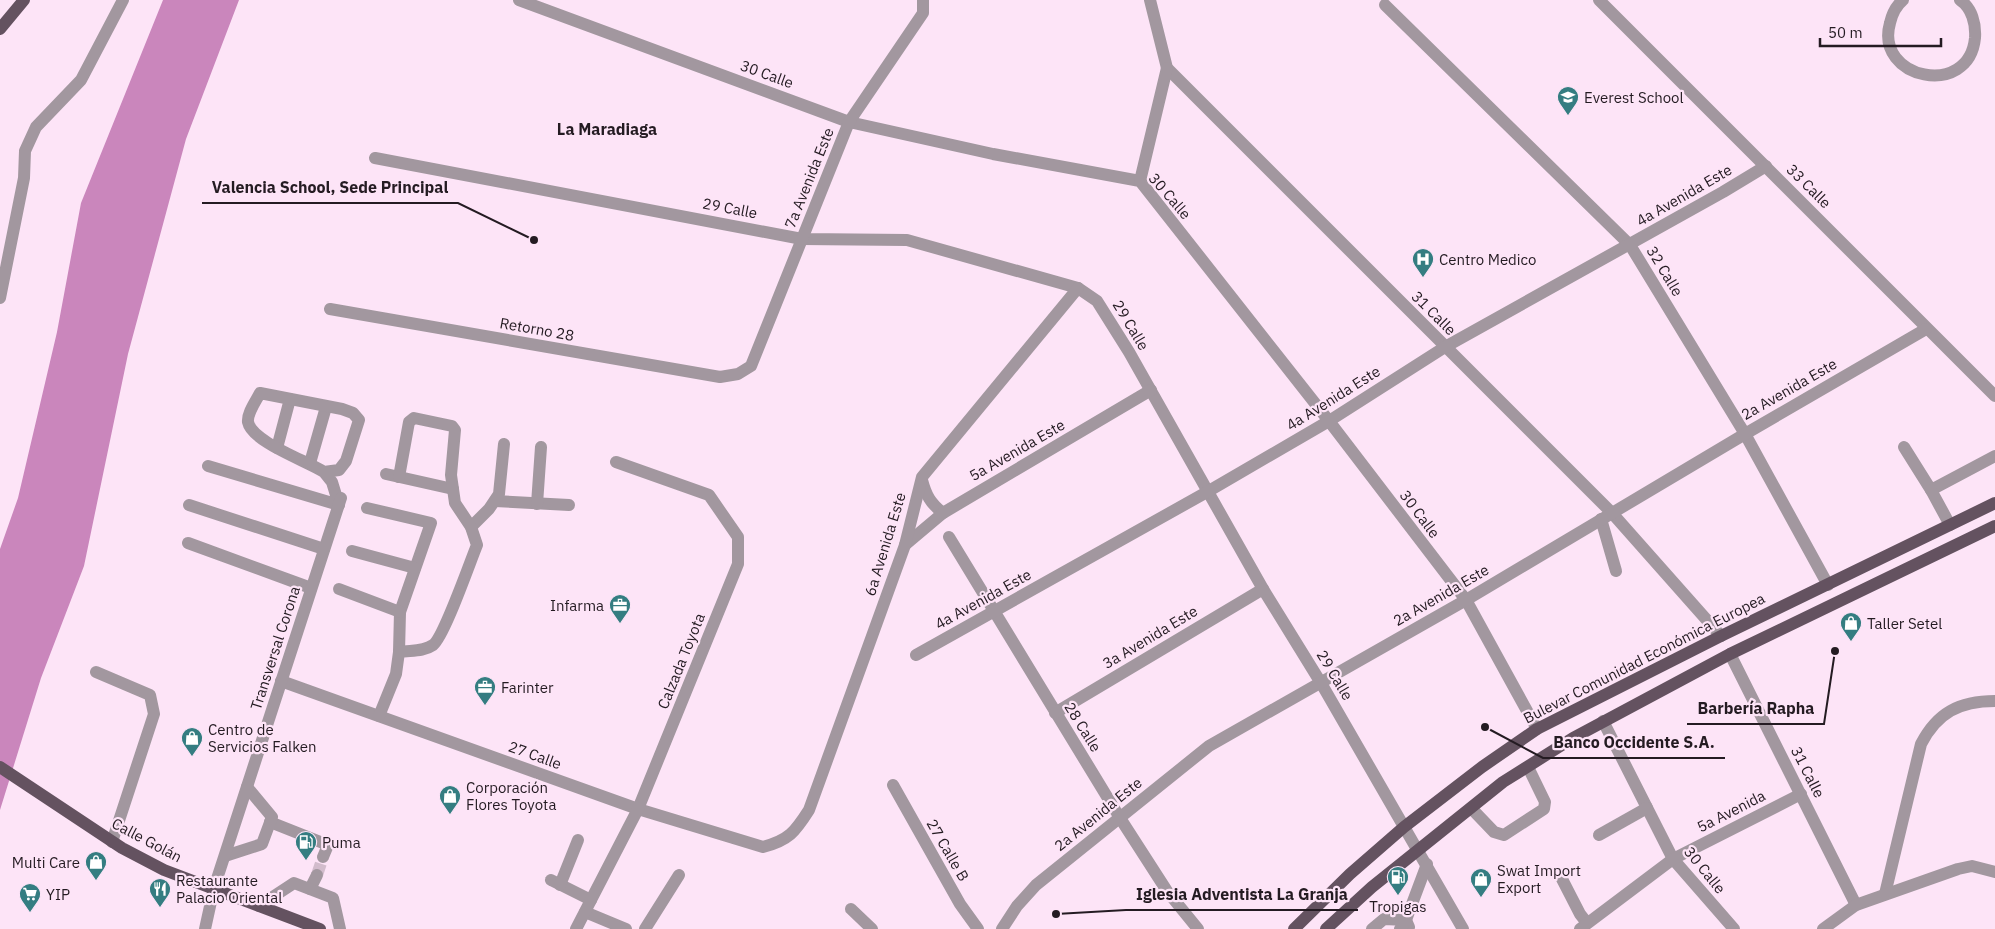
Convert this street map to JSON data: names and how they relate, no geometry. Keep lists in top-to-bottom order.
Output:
{
  "streets": {
    "main road": ["Bulevar Comunidad Económica Europea", "Calle Golán"],
    "street": [
      "30 Calle",
      "7a Avenida Este",
      "33 Calle",
      "4a Avenida Este",
      "29 Calle",
      "32 Calle",
      "31 Calle",
      "Retorno 28",
      "2a Avenida Este",
      "5a Avenida Este",
      "6a Avenida Este",
      "3a Avenida Este",
      "Transversal Corona",
      "Calzada Toyota",
      "28 Calle",
      "27 Calle",
      "5a Avenida",
      "27 Calle B"
    ]
  },
  "crossings": [
    ["30 Calle", "7a Avenida Este"],
    ["30 Calle", "4a Avenida Este"],
    ["30 Calle", "2a Avenida Este"],
    ["30 Calle", "Bulevar Comunidad Económica Europea"],
    ["30 Calle", "5a Avenida"],
    ["7a Avenida Este", "29 Calle"],
    ["7a Avenida Este", "Retorno 28"],
    ["33 Calle", "4a Avenida Este"],
    ["33 Calle", "2a Avenida Este"],
    ["4a Avenida Este", "29 Calle"],
    ["4a Avenida Este", "32 Calle"],
    ["4a Avenida Este", "31 Calle"],
    ["4a Avenida Este", "28 Calle"],
    ["29 Calle", "2a Avenida Este"],
    ["29 Calle", "5a Avenida Este"],
    ["29 Calle", "6a Avenida Este"],
    ["29 Calle", "3a Avenida Este"],
    ["29 Calle", "Bulevar Comunidad Económica Europea"],
    ["32 Calle", "2a Avenida Este"],
    ["32 Calle", "Bulevar Comunidad Económica Europea"],
    ["31 Calle", "2a Avenida Este"],
    ["31 Calle", "Bulevar Comunidad Económica Europea"],
    ["31 Calle", "5a Avenida"],
    ["2a Avenida Este", "28 Calle"],
    ["5a Avenida Este", "6a Avenida Este"],
    ["6a Avenida Este", "27 Calle"],
    ["3a Avenida Este", "28 Calle"],
    ["Transversal Corona", "27 Calle"],
    ["Transversal Corona", "Calle Golán"],
    ["Calzada Toyota", "27 Calle"]
  ],
  "districts": ["La Maradiaga"],
  "places": {
    "school or university": ["Everest School"],
    "other": [
      "Valencia School, Sede Principal",
      "Barbería Rapha",
      "Banco Occidente S.A.",
      "Iglesia Adventista La Granja"
    ],
    "hospital": ["Centro Medico"],
    "office": ["Infarma", "Farinter"],
    "shop": [
      "Taller Setel",
      "Centro de Servicios Falken",
      "Corporación Flores Toyota",
      "Multi Care",
      "Swat Import Export"
    ],
    "fuel station": ["Puma", "Tropigas"],
    "restaurant": ["Restaurante Palacio Oriental"],
    "supermarket": ["YIP"]
  },
  "scale_bar": "50 m"
}
